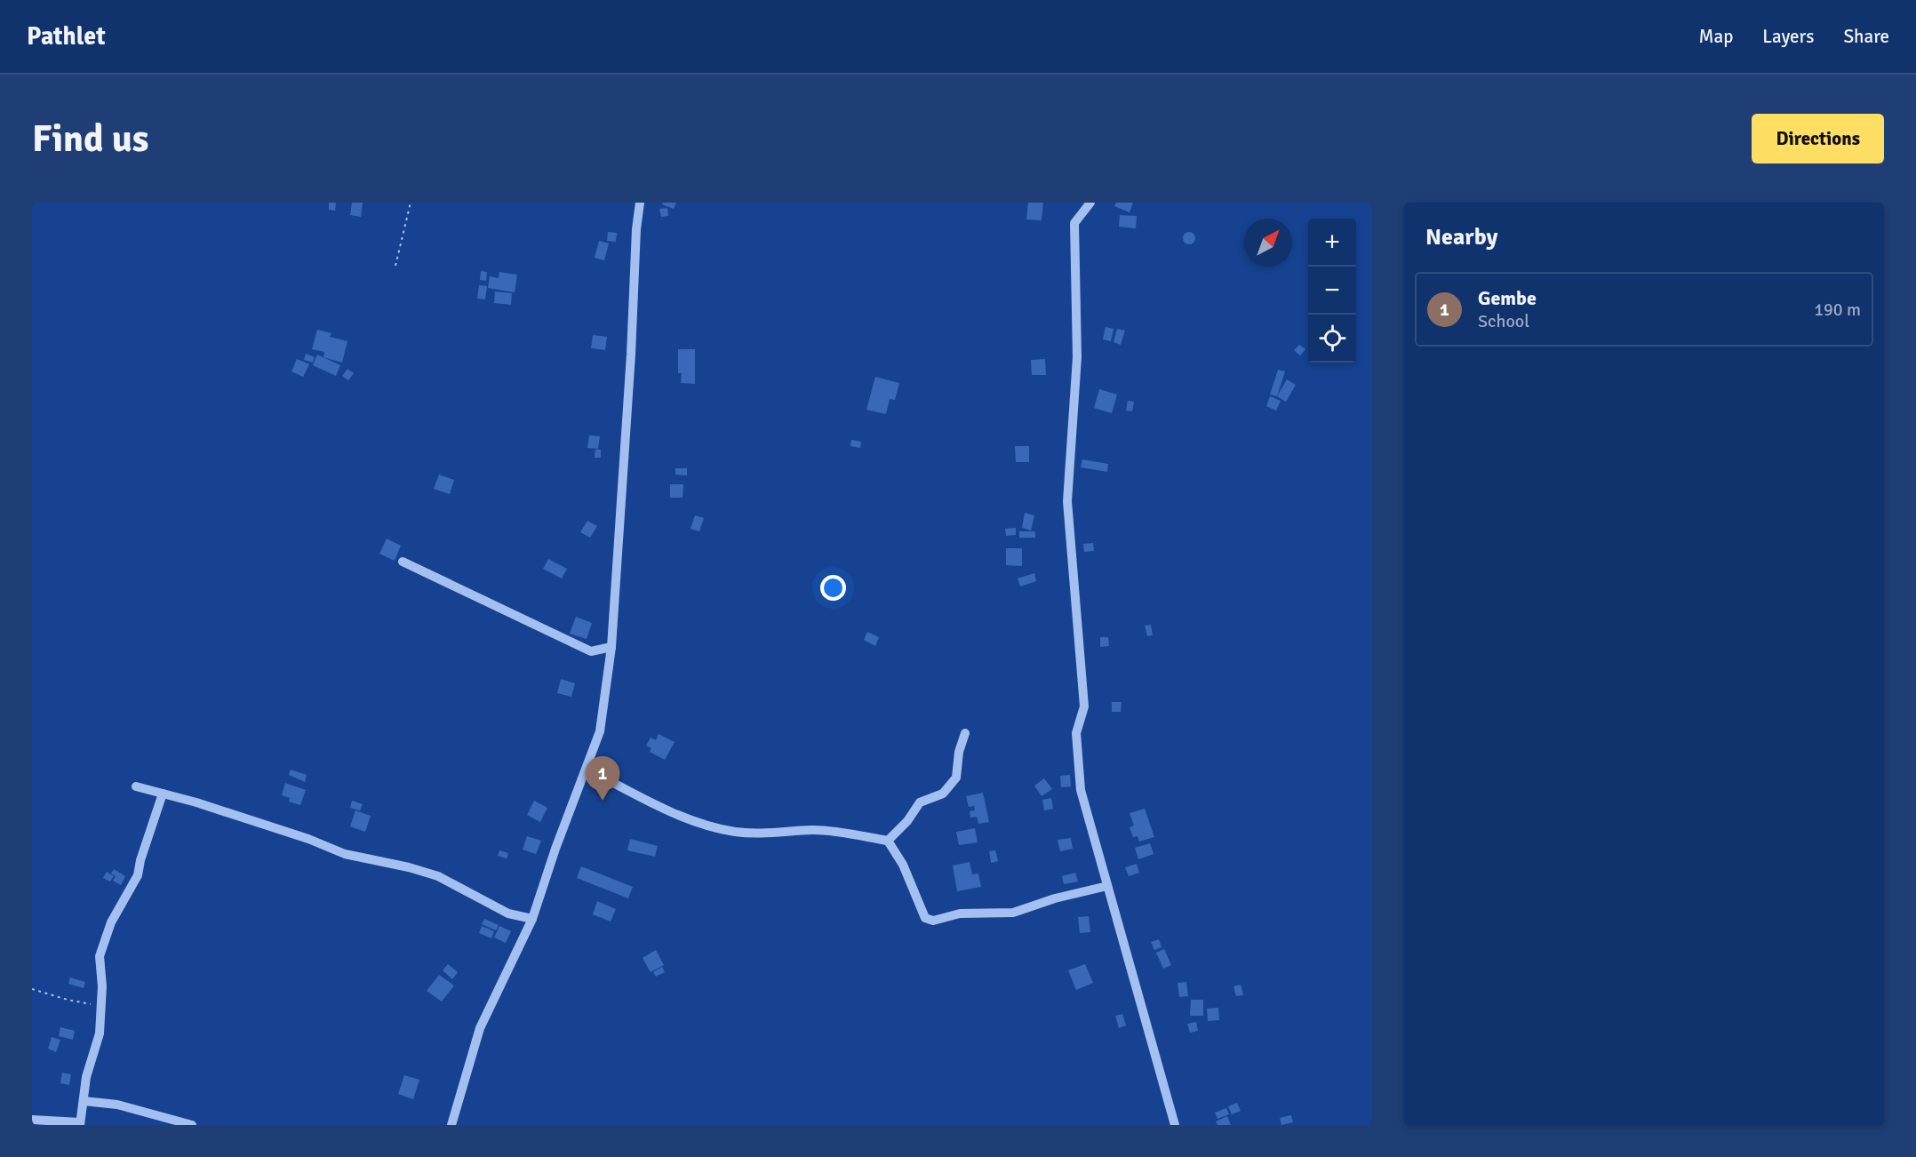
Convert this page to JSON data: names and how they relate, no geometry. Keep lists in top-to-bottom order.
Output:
{
  "north": "top right",
  "page": {
    "header": "Pathlet",
    "nav": ["Map", "Layers", "Share"],
    "buttons": "Directions",
    "title": "Find us",
    "heading": "Nearby",
    "map_buttons": ["+", "−"],
    "list": [
      {
        "mark": "1",
        "name": "Gembe",
        "note": "School",
        "value": "190 m"
      }
    ],
    "pins": "1"
  }
}
